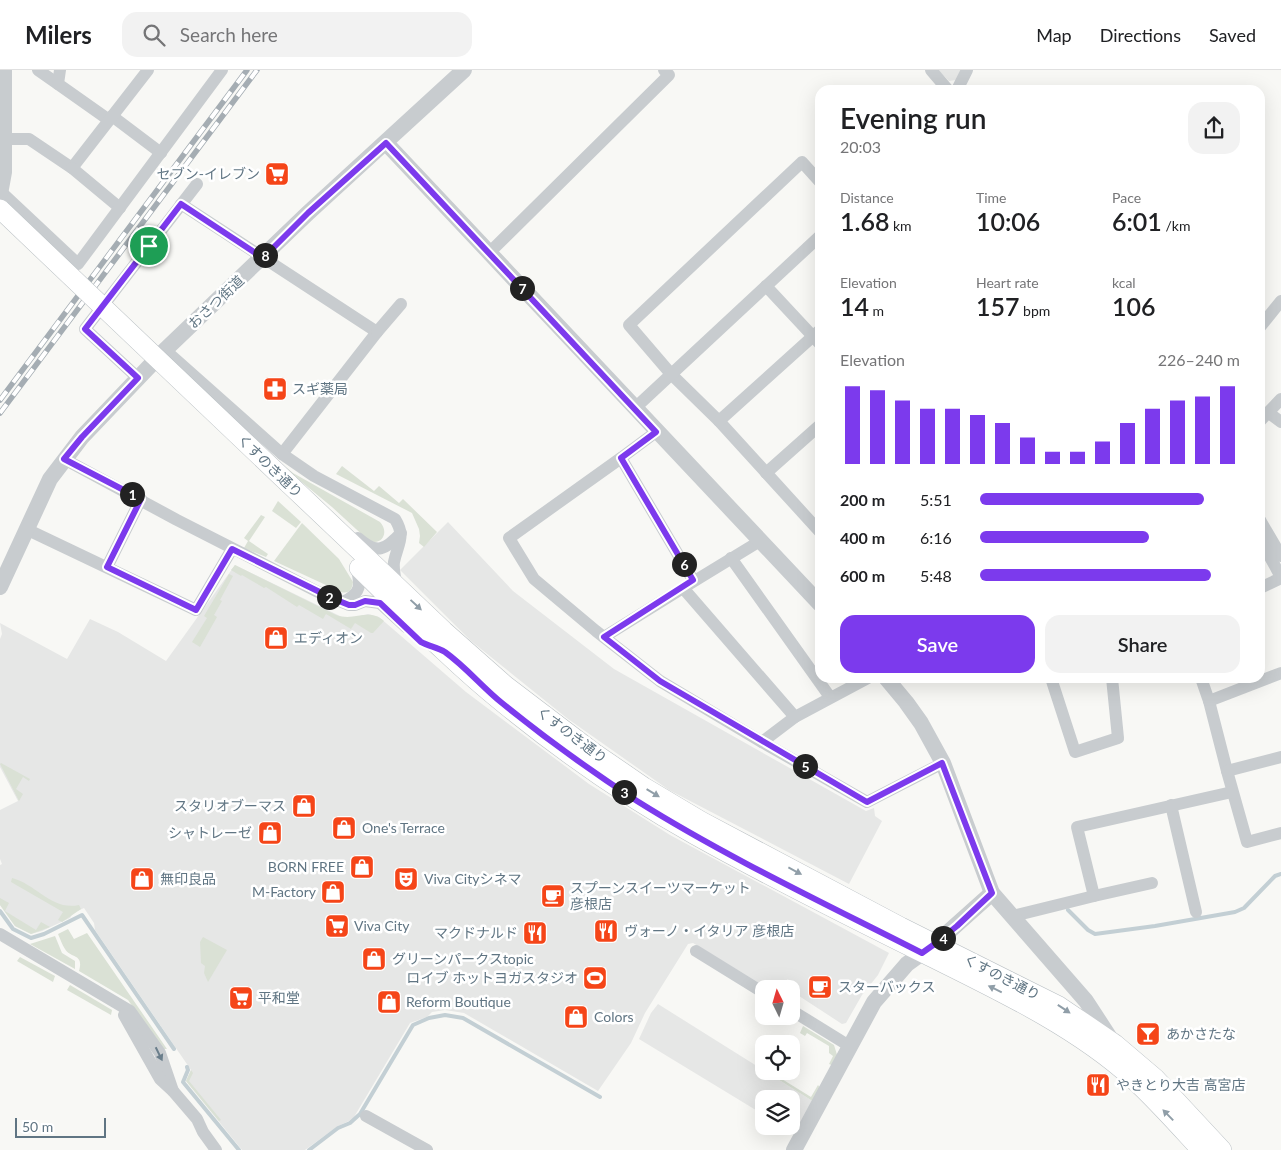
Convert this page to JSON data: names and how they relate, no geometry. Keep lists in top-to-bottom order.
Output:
{
  "streets": {
    "main road": ["くすのき通り"],
    "street": ["おさつ街道"]
  },
  "places": {
    "supermarket": ["セブン-イレブン", "Viva City", "平和堂"],
    "pharmacy": ["スギ薬局"],
    "shop": [
      "エディオン",
      "スタリオブーマス",
      "One's Terrace",
      "シャトレーゼ",
      "BORN FREE",
      "無印良品",
      "M-Factory",
      "グリーンパークスtopic",
      "Reform Boutique",
      "Colors"
    ],
    "theatre": ["Viva Cityシネマ"],
    "cafe": ["スプーンスイーツマーケット 彦根店", "スターバックス"],
    "restaurant": ["ヴォーノ・イタリア 彦根店", "マクドナルド", "やきとり大吉 高宮店"],
    "sports": ["ロイブ ホットヨガスタジオ"],
    "bar": ["あかさたな"]
  },
  "scale_bar": "50 m",
  "north": "top",
  "page": {
    "header": "Milers",
    "search": "Search here",
    "nav": ["Map", "Directions", "Saved"],
    "heading": ["Evening run", "20:03"],
    "stats": [
      ["Distance", "1.68 km"],
      ["Time", "10:06"],
      ["Pace", "6:01 /km"],
      ["Elevation", "14 m"],
      ["Heart rate", "157 bpm"],
      ["kcal", "106"]
    ],
    "pins": [
      "8",
      "7",
      "1",
      "6",
      "2",
      "5",
      "3",
      "4"
    ],
    "chart": ["Elevation", "226–240 m"],
    "list": [
      {
        "name": "200 m",
        "note": "5:51"
      },
      {
        "name": "400 m",
        "note": "6:16"
      },
      {
        "name": "600 m",
        "note": "5:48"
      }
    ],
    "buttons": ["Save", "Share"],
    "scale": "50 m"
  }
}
